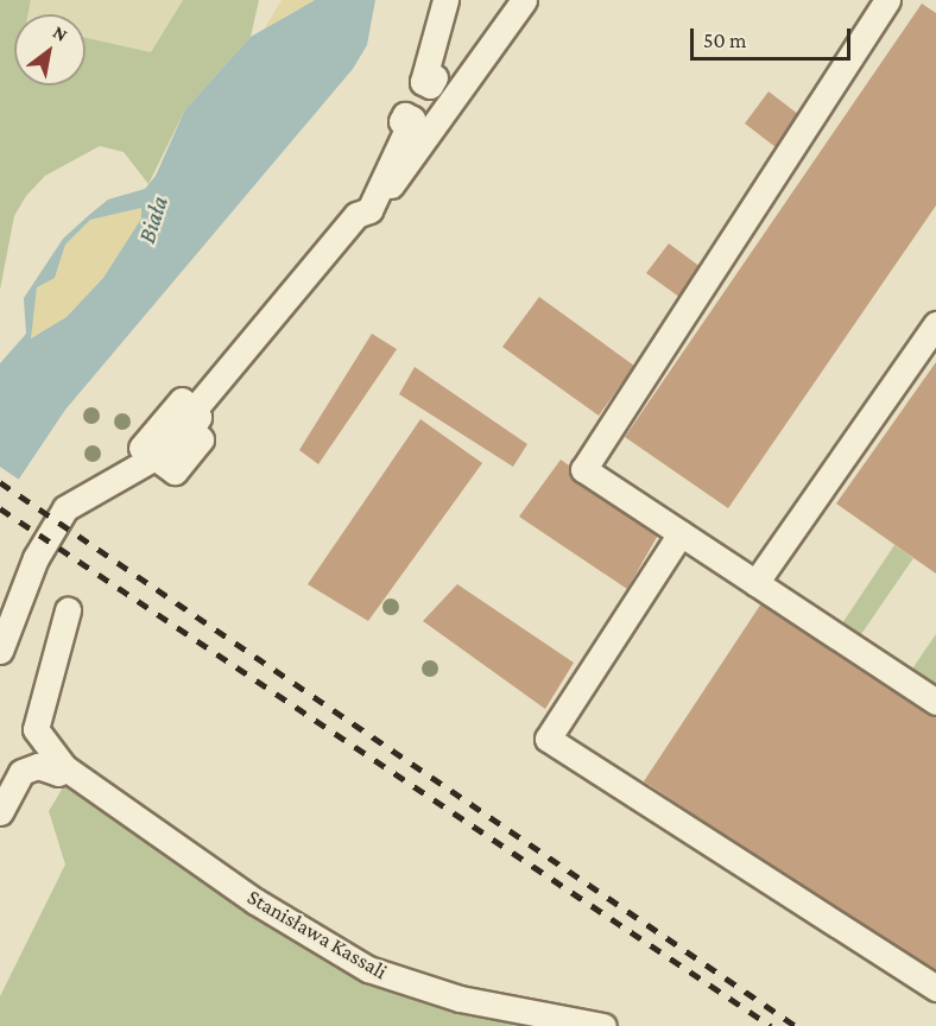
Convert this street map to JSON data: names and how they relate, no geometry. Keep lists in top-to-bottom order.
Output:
{
  "streets": {
    "street": ["Stanisława Kassali"]
  },
  "water": ["Biała"],
  "scale_bar": "50 m",
  "north": "top right"
}
